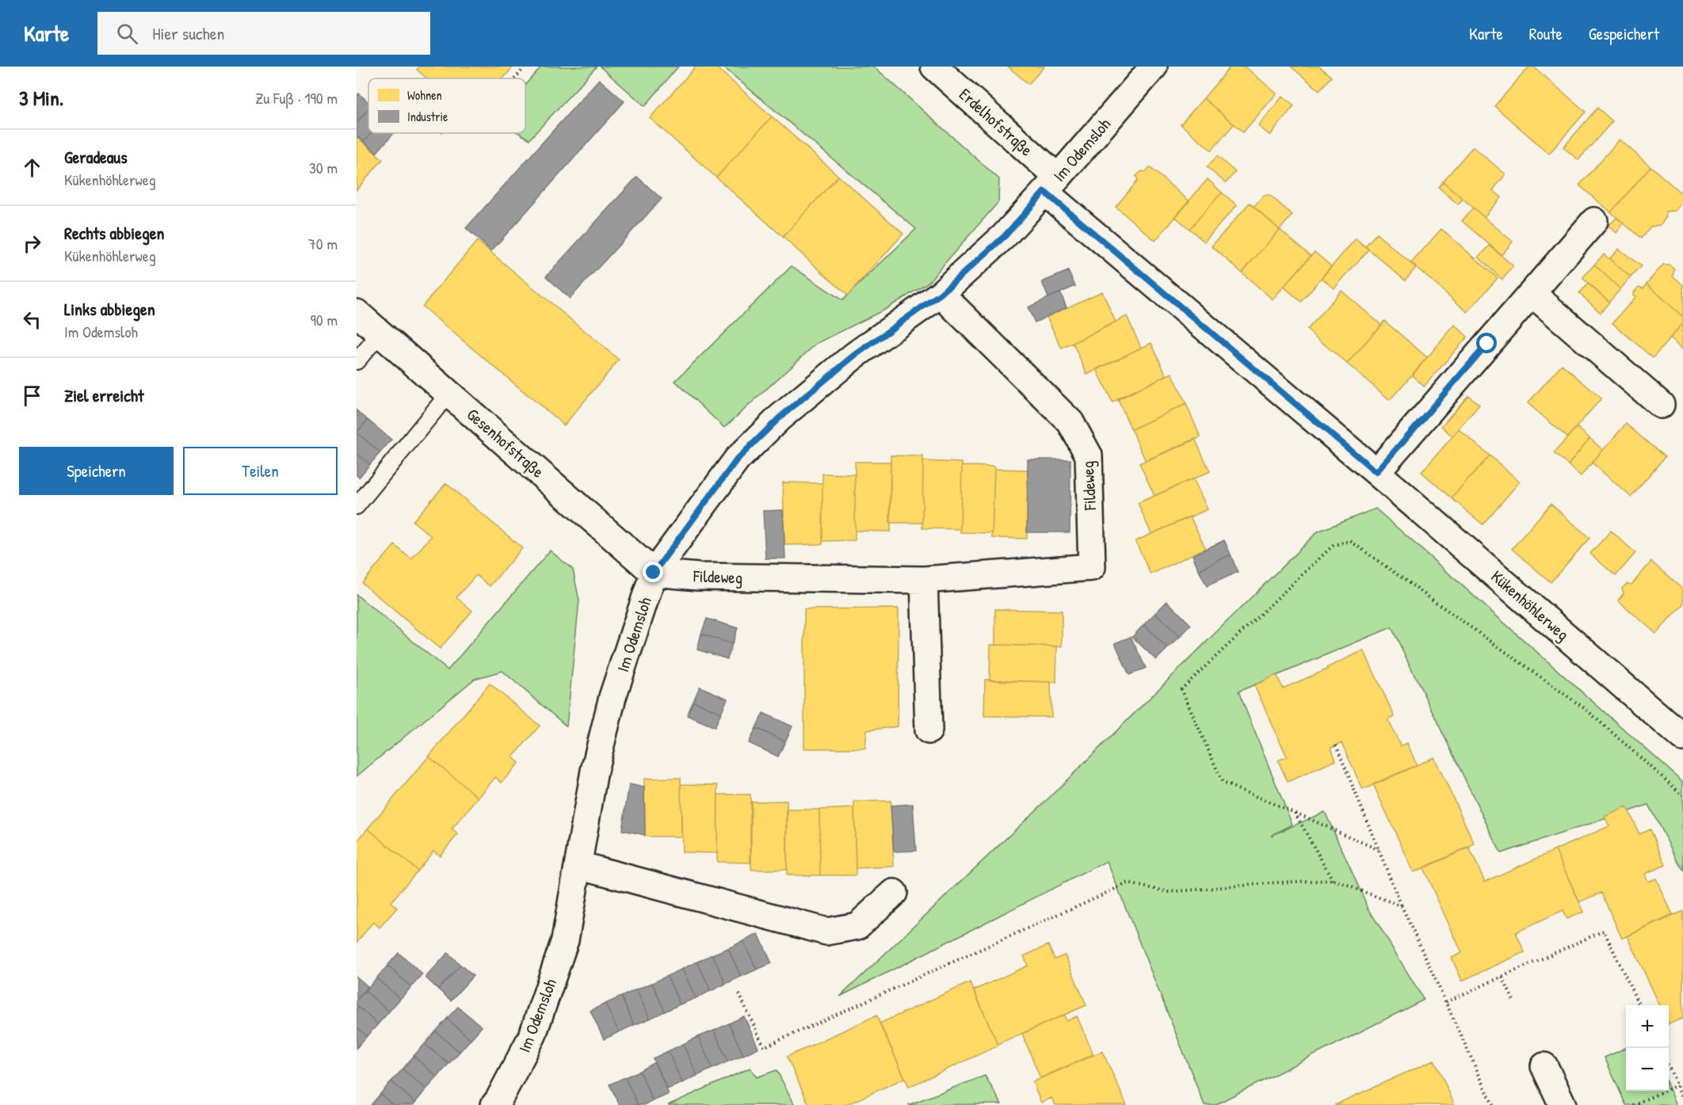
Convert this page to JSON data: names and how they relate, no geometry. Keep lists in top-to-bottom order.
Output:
{
  "streets": {
    "street": [
      "Erdelhofstraße",
      "Im Odemsloh",
      "Gesenhofstraße",
      "Fildeweg",
      "Kükenhöhlerweg"
    ]
  },
  "crossings": [
    ["Erdelhofstraße", "Im Odemsloh"],
    ["Erdelhofstraße", "Kükenhöhlerweg"],
    ["Im Odemsloh", "Gesenhofstraße"],
    ["Im Odemsloh", "Fildeweg"],
    ["Im Odemsloh", "Kükenhöhlerweg"],
    ["Gesenhofstraße", "Fildeweg"]
  ],
  "legend": ["Wohnen", "Industrie"],
  "page": {
    "header": "Karte",
    "search": "Hier suchen",
    "nav": ["Karte", "Route", "Gespeichert"],
    "heading": ["3 Min.", "Zu Fuß · 190 m"],
    "list": [
      ["Geradeaus", "Kükenhöhlerweg", "30 m"],
      ["Rechts abbiegen", "Kükenhöhlerweg", "70 m"],
      ["Links abbiegen", "Im Odemsloh", "90 m"],
      "Ziel erreicht"
    ],
    "buttons": ["Speichern", "Teilen"],
    "map_buttons": ["+", "−"]
  }
}
